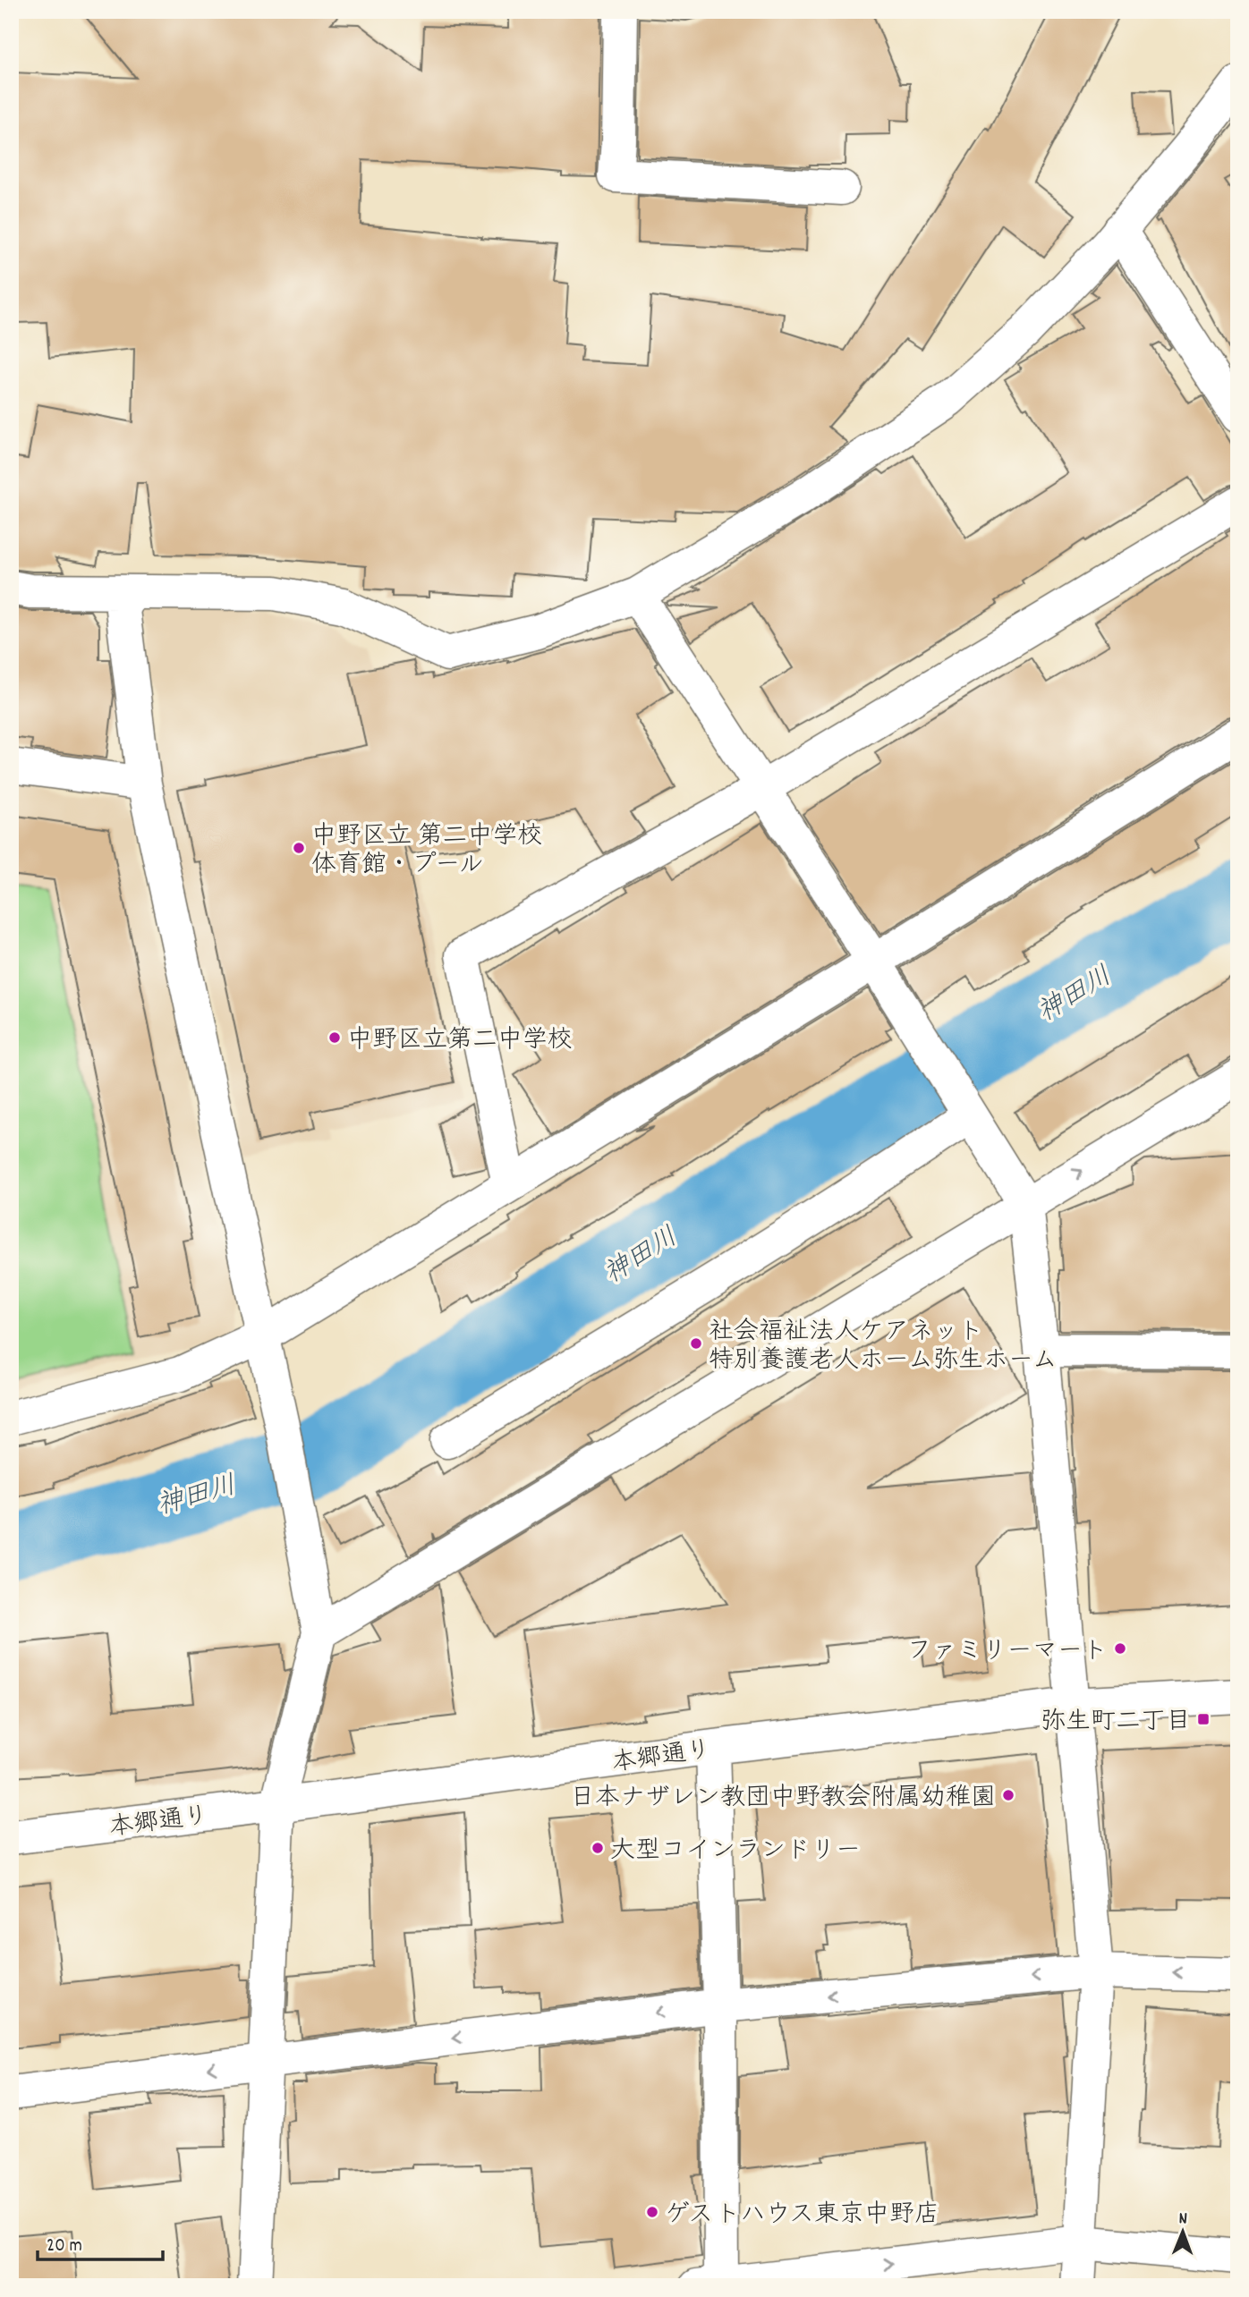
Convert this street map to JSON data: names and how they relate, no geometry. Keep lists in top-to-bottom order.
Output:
{
  "streets": {
    "street": ["本郷通り"]
  },
  "water": ["神田川"],
  "places": {
    "other": [
      "中野区立 第二中学校 体育館・プール",
      "中野区立第二中学校",
      "社会福祉法人ケアネット 特別養護老人ホーム弥生ホーム",
      "ファミリーマート",
      "日本ナザレン教団中野教会附属幼稚園",
      "大型コインランドリー",
      "ゲストハウス東京中野店"
    ],
    "transit": ["弥生町二丁目"]
  },
  "scale_bar": "20 m",
  "north": "top"
}
